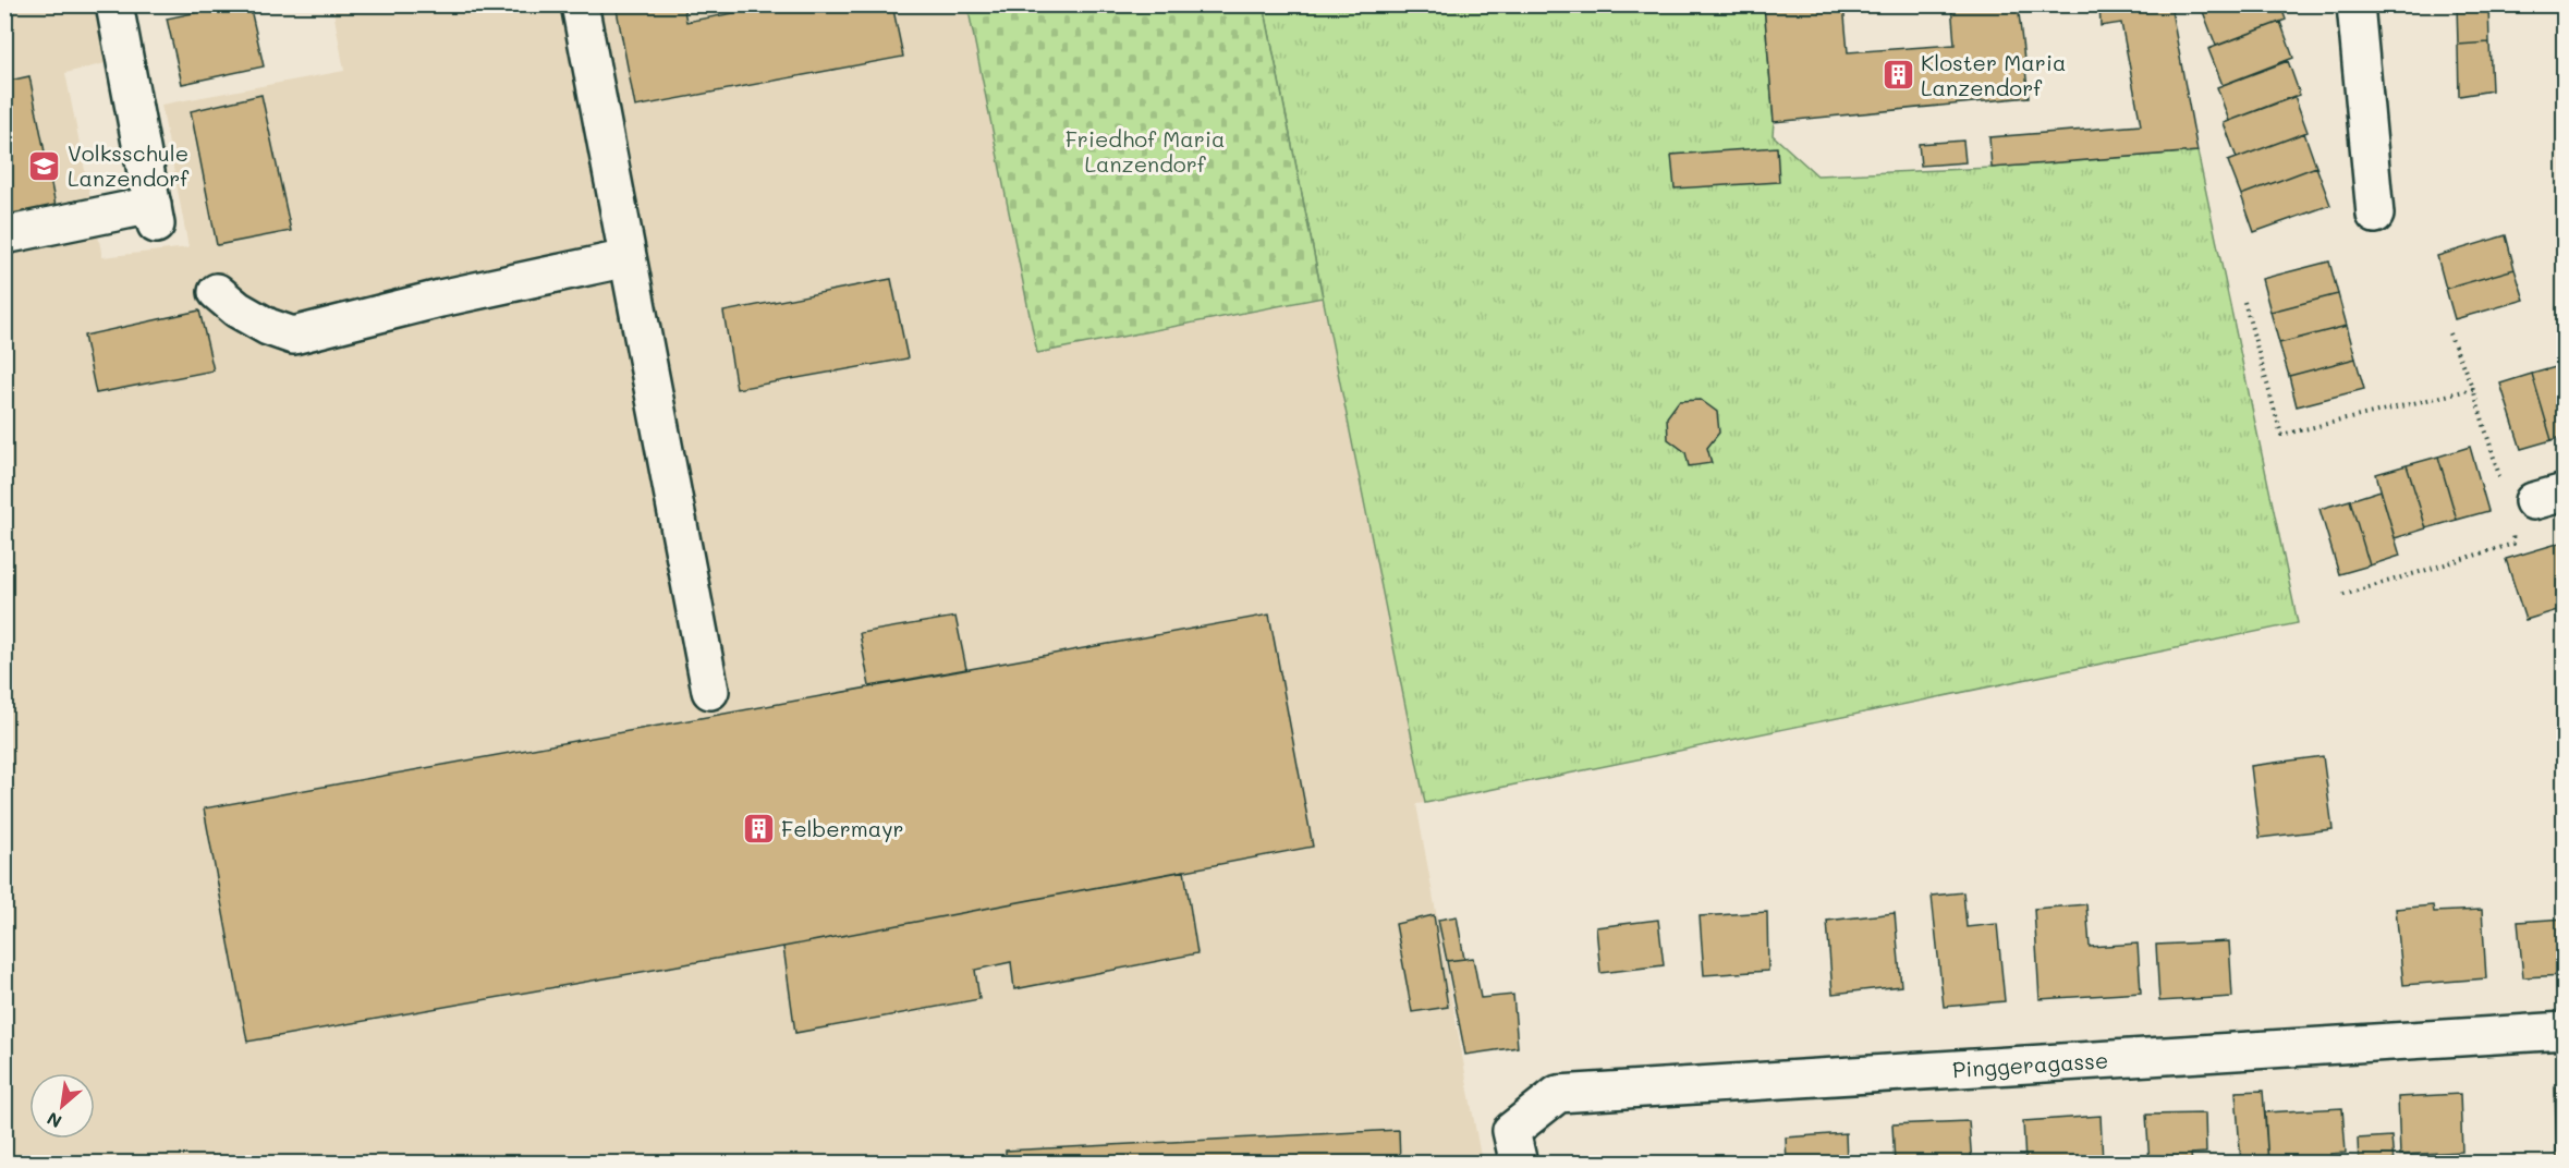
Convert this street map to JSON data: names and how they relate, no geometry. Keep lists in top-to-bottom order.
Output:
{
  "streets": {
    "street": ["Pinggeragasse"]
  },
  "parks": ["Friedhof Maria Lanzendorf"],
  "places": {
    "building": ["Kloster Maria Lanzendorf", "Felbermayr"],
    "school or university": ["Volksschule Lanzendorf"]
  },
  "north": "bottom left"
}
